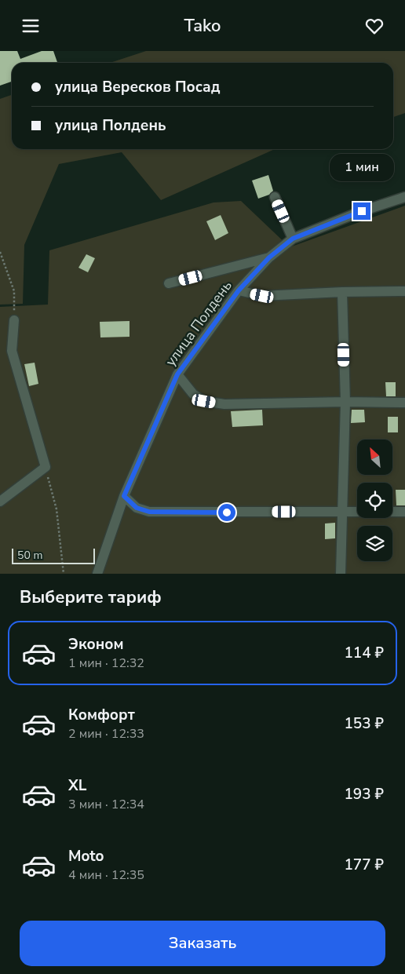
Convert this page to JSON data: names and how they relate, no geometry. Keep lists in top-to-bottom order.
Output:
{
  "streets": {
    "street": ["улица Полдень"]
  },
  "scale_bar": "50 m",
  "north": "top left",
  "page": {
    "header": "Tako",
    "banner": ["улица Вересков Посад", "улица Полдень"],
    "bubble": "1 мин",
    "scale": "50 m",
    "heading": "Выберите тариф",
    "list": [
      {
        "name": "Эконом",
        "note": "1 мин · 12:32",
        "value": "114 ₽"
      },
      {
        "name": "Комфорт",
        "note": "2 мин · 12:33",
        "value": "153 ₽"
      },
      {
        "name": "XL",
        "note": "3 мин · 12:34",
        "value": "193 ₽"
      },
      {
        "name": "Moto",
        "note": "4 мин · 12:35",
        "value": "177 ₽"
      }
    ],
    "buttons": "Заказать"
  }
}
